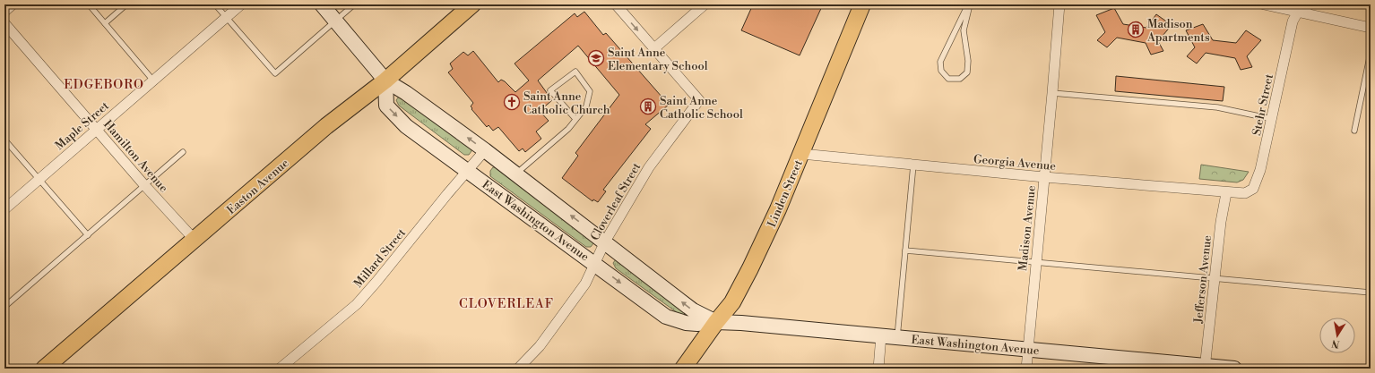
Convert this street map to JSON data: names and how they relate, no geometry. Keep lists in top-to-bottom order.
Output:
{
  "streets": {
    "main road": ["Easton Avenue", "Linden Street"],
    "street": [
      "Stehr Street",
      "Maple Street",
      "Hamilton Avenue",
      "Georgia Avenue",
      "Cloverleaf Street",
      "East Washington Avenue",
      "Madison Avenue",
      "Millard Street",
      "Jefferson Avenue"
    ]
  },
  "crossings": [
    ["Stehr Street", "Georgia Avenue"],
    ["Stehr Street", "Jefferson Avenue"],
    ["Maple Street", "Hamilton Avenue"],
    ["Hamilton Avenue", "Easton Avenue"],
    ["Georgia Avenue", "Linden Street"],
    ["Georgia Avenue", "Madison Avenue"],
    ["Georgia Avenue", "Jefferson Avenue"],
    ["Easton Avenue", "East Washington Avenue"],
    ["Linden Street", "East Washington Avenue"],
    ["Cloverleaf Street", "East Washington Avenue"],
    ["East Washington Avenue", "Madison Avenue"],
    ["East Washington Avenue", "Millard Street"],
    ["East Washington Avenue", "Jefferson Avenue"]
  ],
  "districts": ["EDGEBORO", "CLOVERLEAF"],
  "places": {
    "building": ["Madison Apartments", "Saint Anne Catholic School"],
    "school or university": ["Saint Anne Elementary School"],
    "church": ["Saint Anne Catholic Church"]
  },
  "north": "bottom"
}
